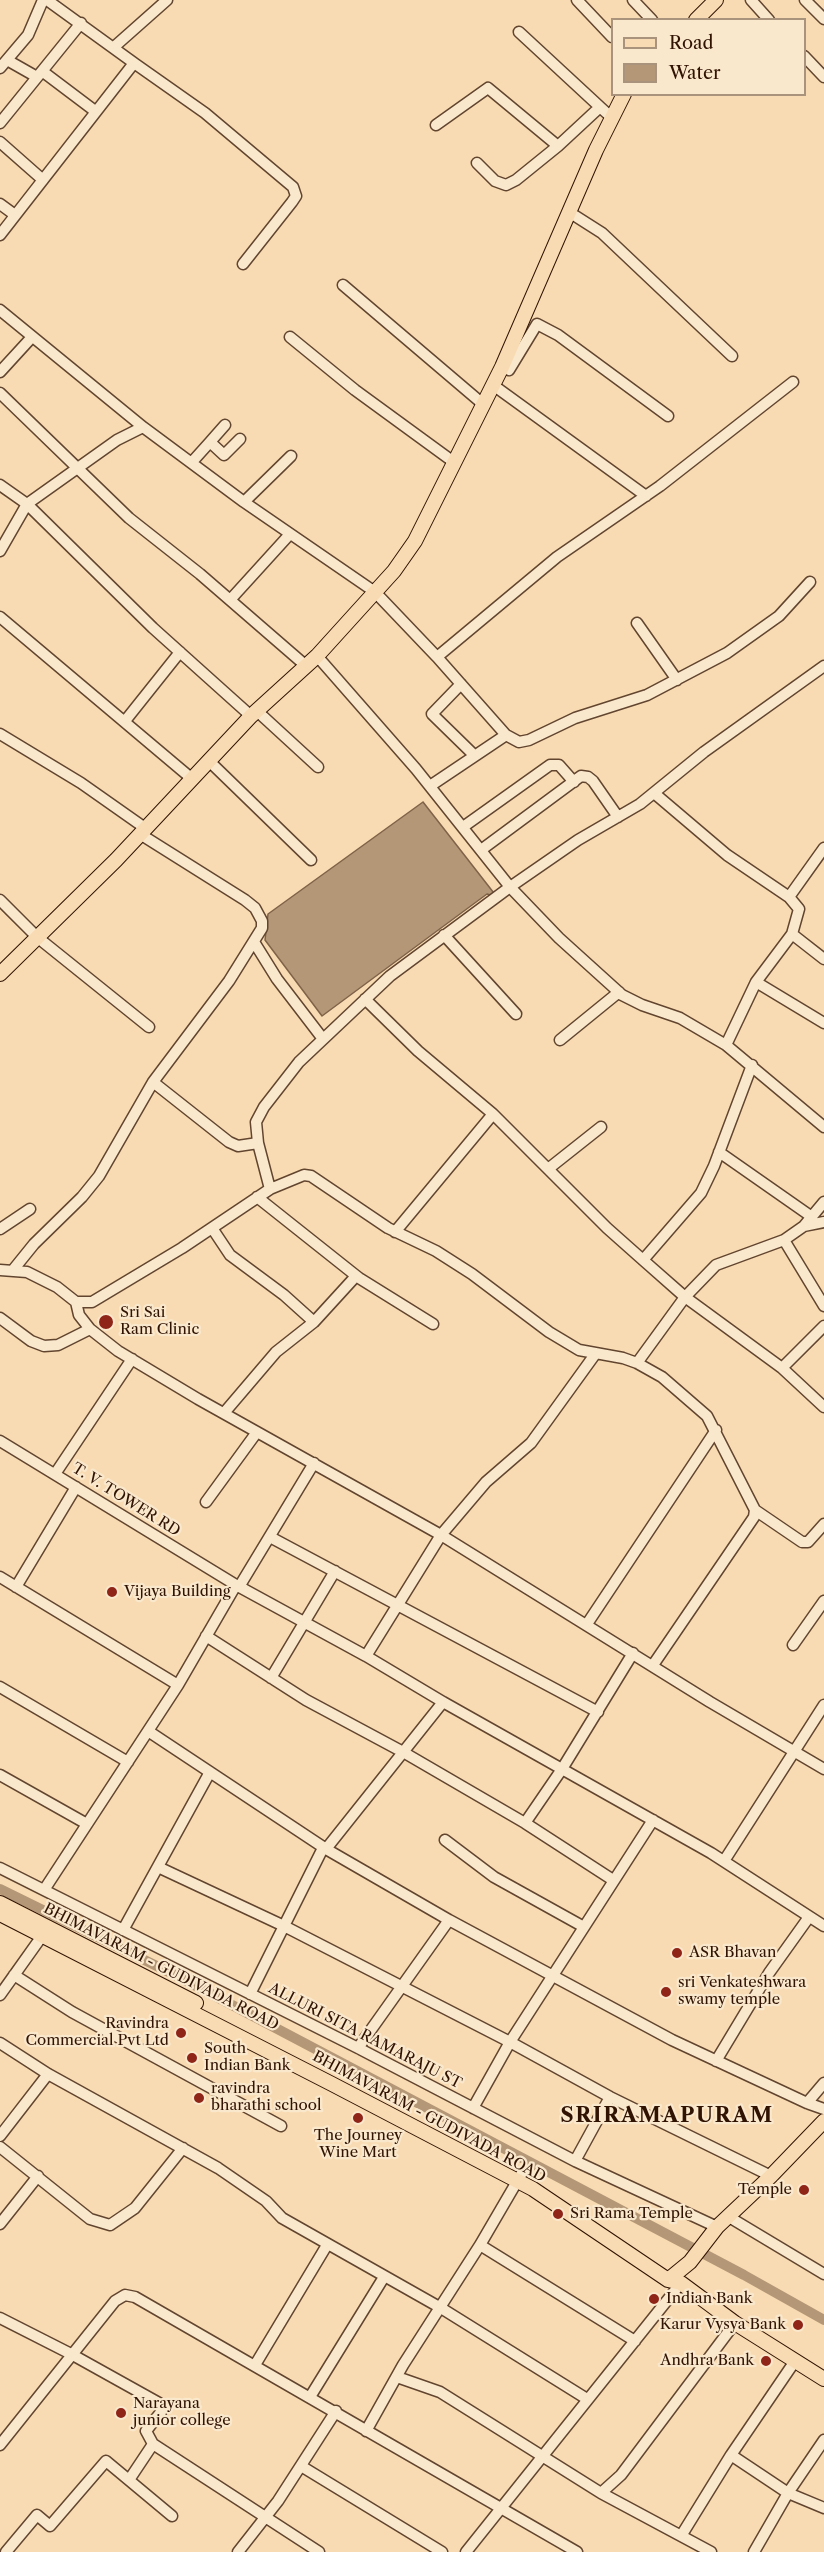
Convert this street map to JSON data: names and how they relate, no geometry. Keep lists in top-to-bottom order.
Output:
{
  "streets": {
    "main road": ["BHIMAVARAM - GUDIVADA ROAD"],
    "street": ["T. V. TOWER RD", "ALLURI SITA RAMARAJU ST"]
  },
  "districts": ["SRIRAMAPURAM"],
  "places": [
    "Sri Sai Ram Clinic",
    "Vijaya Building",
    "ASR Bhavan",
    "sri Venkateshwara swamy temple",
    "Ravindra Commercial Pvt Ltd",
    "South Indian Bank",
    "ravindra bharathi school",
    "The Journey Wine Mart",
    "Temple",
    "Sri Rama Temple",
    "Indian Bank",
    "Karur Vysya Bank",
    "Andhra Bank",
    "Narayana junior college"
  ],
  "legend": ["Road", "Water"]
}
